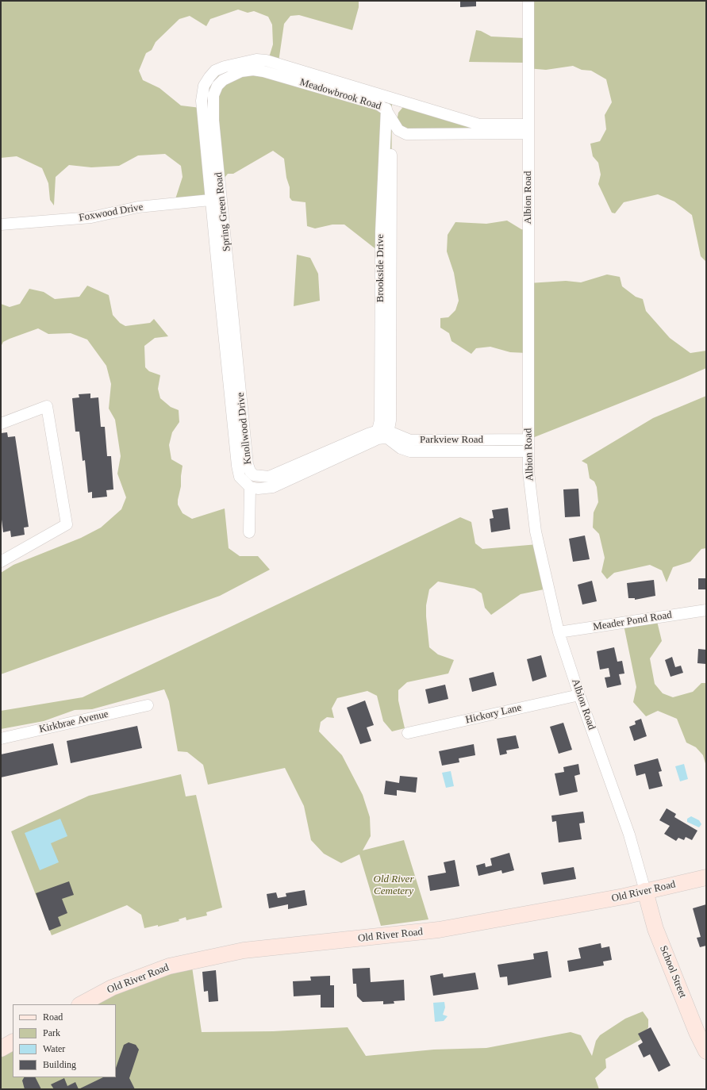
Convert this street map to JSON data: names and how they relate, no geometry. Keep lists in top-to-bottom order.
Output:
{
  "streets": {
    "main road": ["Old River Road", "School Street"],
    "street": [
      "Meadowbrook Road",
      "Albion Road",
      "Spring Green Road",
      "Foxwood Drive",
      "Brookside Drive",
      "Knollwood Drive",
      "Parkview Road",
      "Meader Pond Road",
      "Hickory Lane",
      "Kirkbrae Avenue"
    ]
  },
  "crossings": [
    ["Meadowbrook Road", "Albion Road"],
    ["Meadowbrook Road", "Spring Green Road"],
    ["Meadowbrook Road", "Foxwood Drive"],
    ["Meadowbrook Road", "Brookside Drive"],
    ["Albion Road", "Parkview Road"],
    ["Albion Road", "Meader Pond Road"],
    ["Albion Road", "Hickory Lane"],
    ["Albion Road", "Old River Road"],
    ["Albion Road", "School Street"],
    ["Spring Green Road", "Foxwood Drive"],
    ["Spring Green Road", "Knollwood Drive"],
    ["Brookside Drive", "Knollwood Drive"],
    ["Brookside Drive", "Parkview Road"],
    ["Knollwood Drive", "Parkview Road"],
    ["Old River Road", "School Street"]
  ],
  "parks": ["Old River Cemetery"],
  "legend": [
    "Road",
    "Park",
    "Water",
    "Building"
  ]
}
